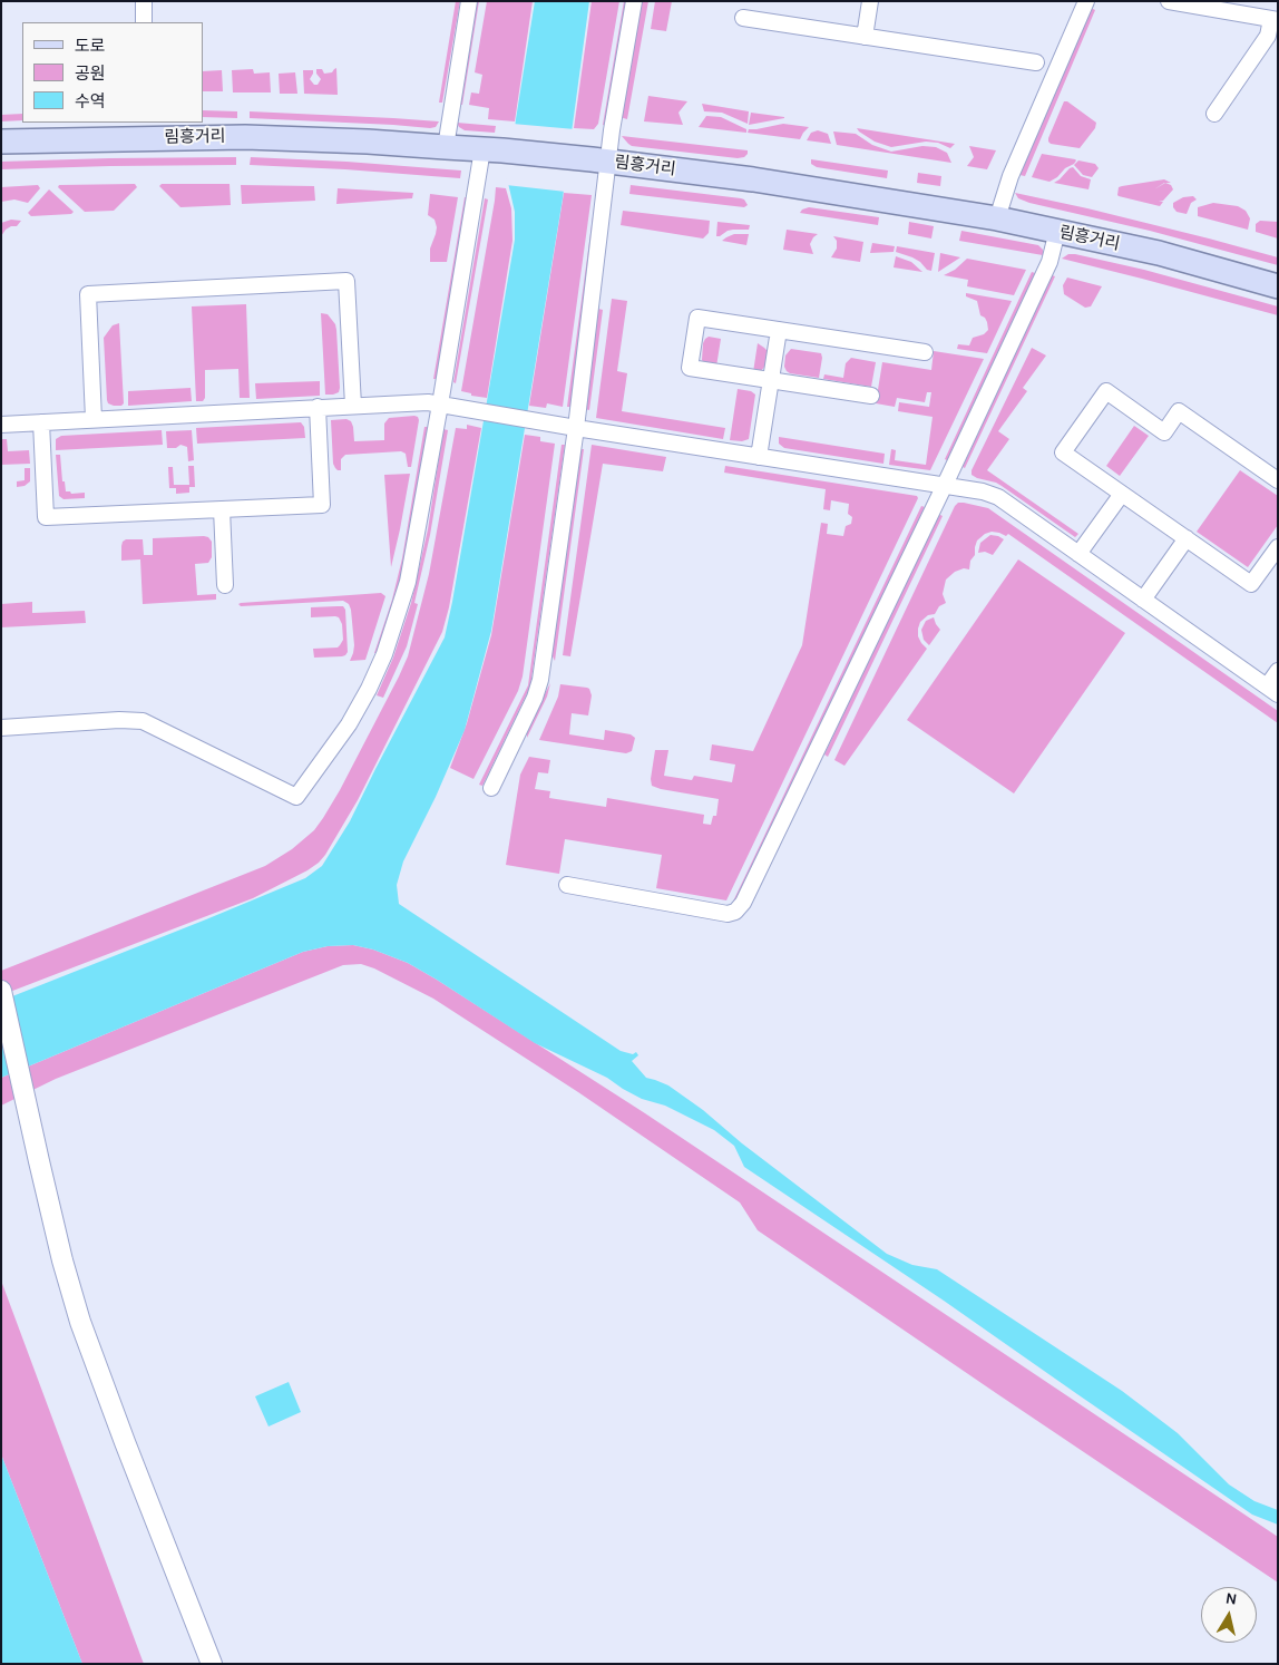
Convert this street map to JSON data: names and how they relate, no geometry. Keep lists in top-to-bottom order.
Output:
{
  "streets": {
    "main road": ["림흥거리"]
  },
  "legend": ["도로", "공원", "수역"],
  "north": "top"
}
